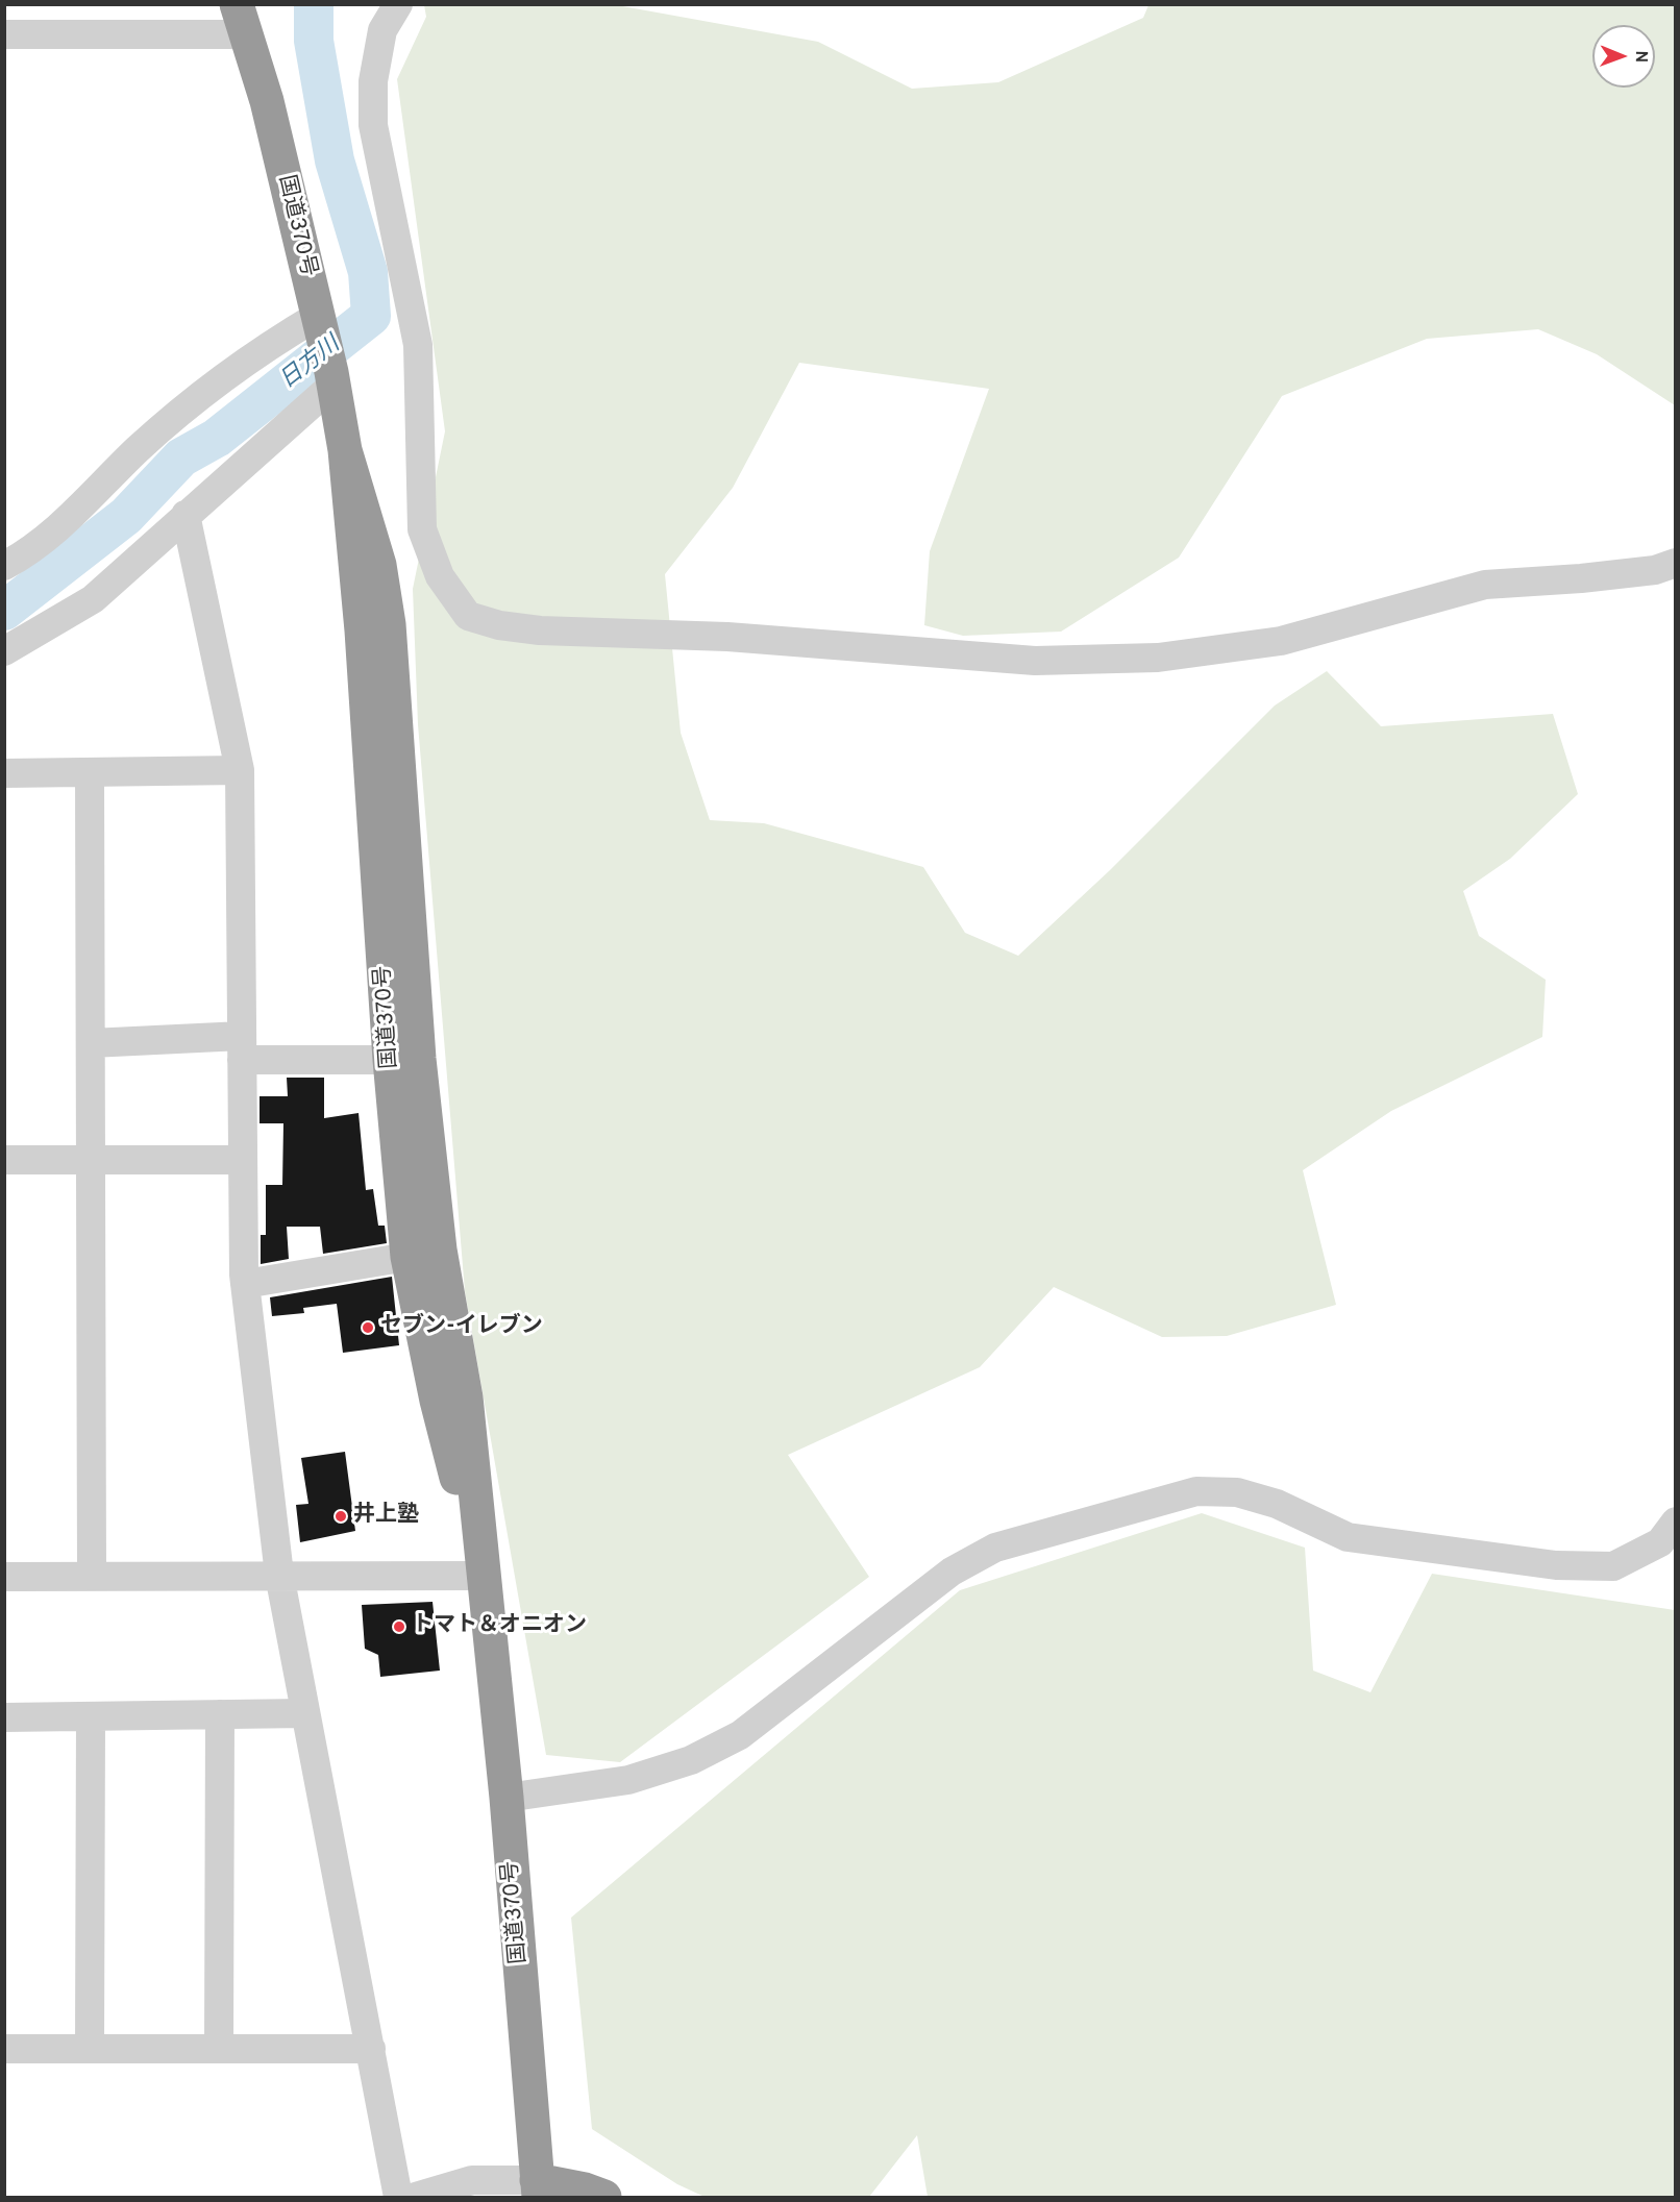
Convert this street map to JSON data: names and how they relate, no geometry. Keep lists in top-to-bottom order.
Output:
{
  "streets": {
    "highway": ["国道370号"]
  },
  "water": ["日方川"],
  "places": ["セブン-イレブン", "井上塾", "トマト＆オニオン"],
  "north": "right"
}
